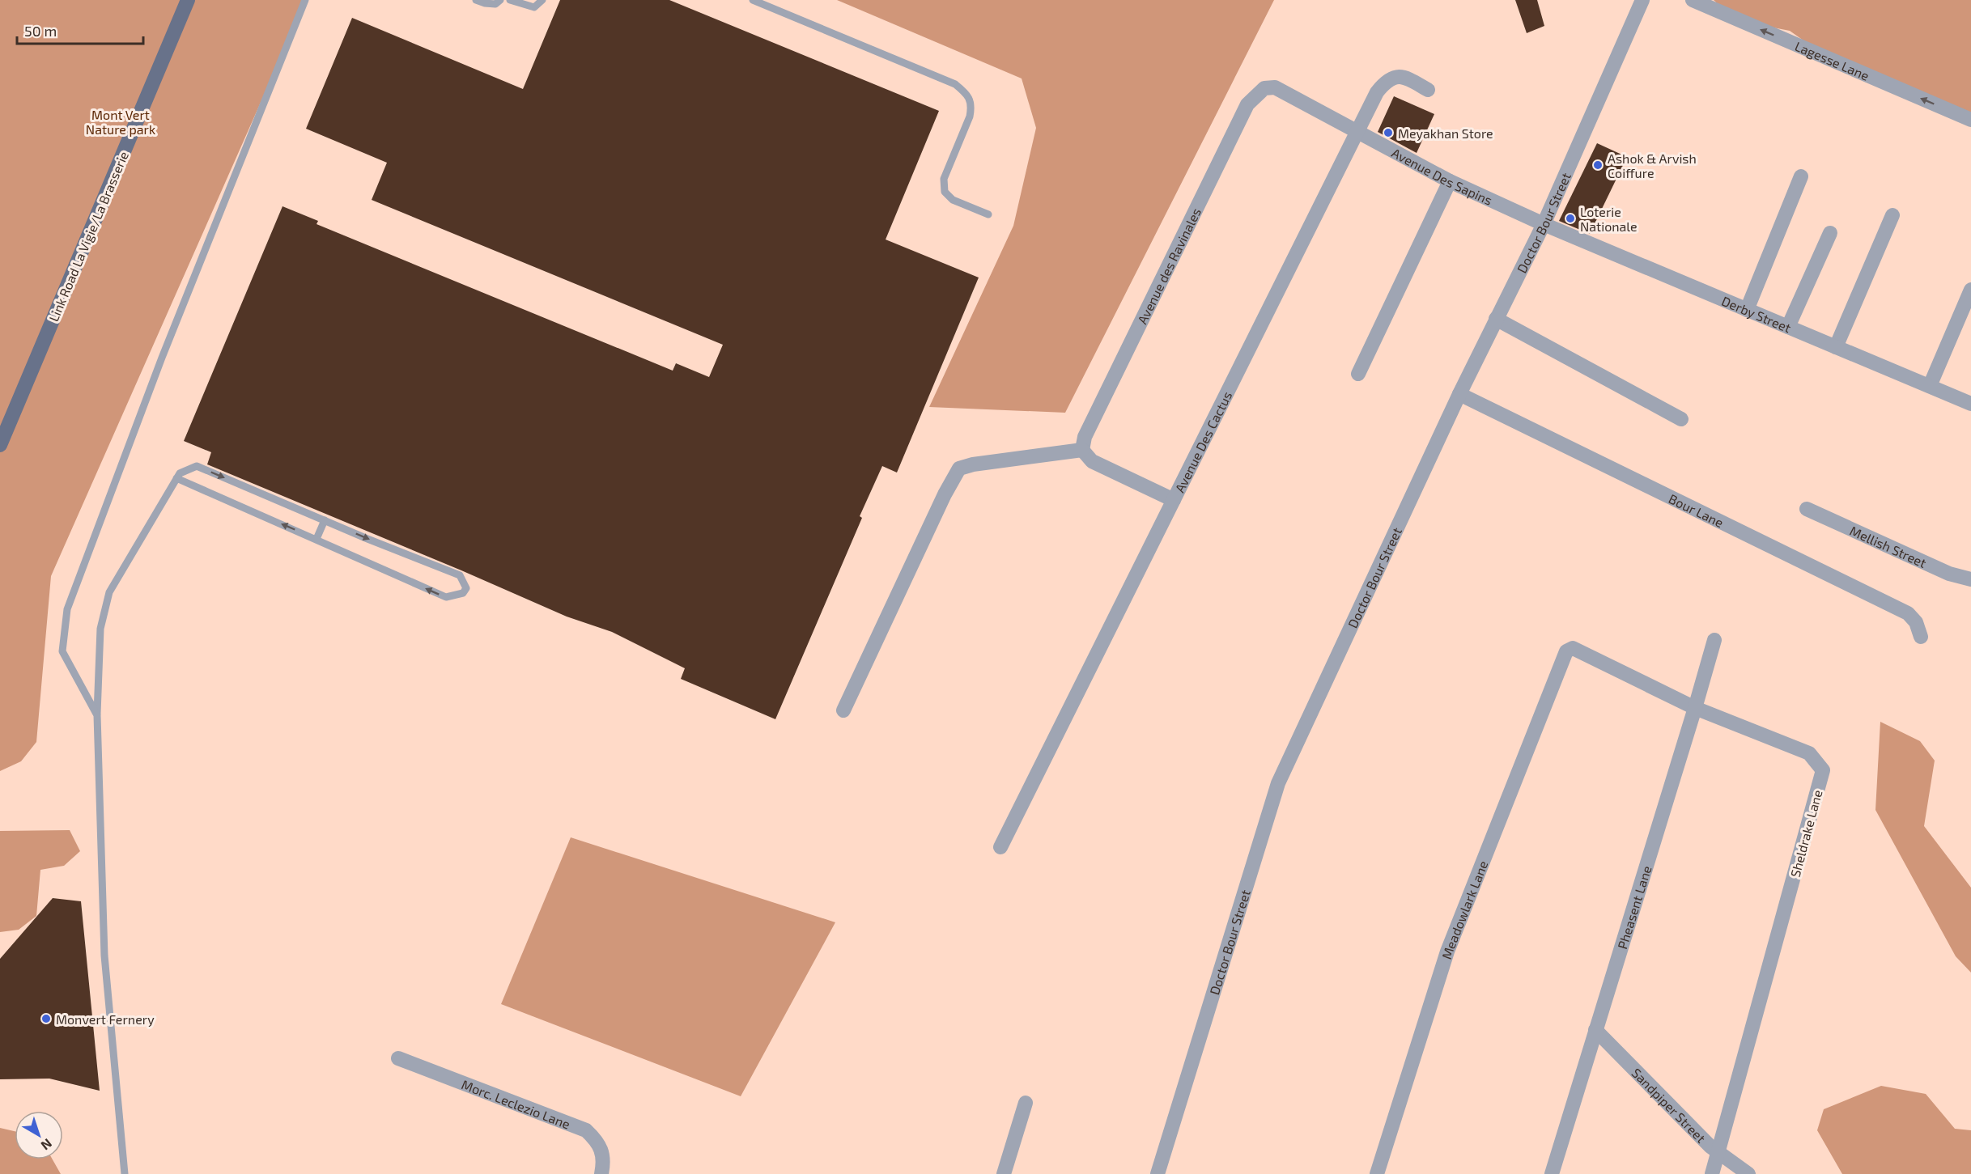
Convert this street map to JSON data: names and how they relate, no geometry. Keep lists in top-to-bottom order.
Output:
{
  "streets": {
    "main road": ["Link Road La Vigie/La Brasserie"],
    "street": [
      "Lagesse Lane",
      "Avenue Des Sapins",
      "Doctor Bour Street",
      "Avenue des Ravinales",
      "Derby Street",
      "Avenue Des Cactus",
      "Bour Lane",
      "Mellish Street",
      "Sheldrake Lane",
      "Pheasent Lane",
      "Meadowlark Lane",
      "Morc. Leclezio Lane",
      "Sandpiper Street"
    ]
  },
  "crossings": [
    ["Avenue Des Sapins", "Doctor Bour Street"],
    ["Avenue Des Sapins", "Avenue des Ravinales"],
    ["Avenue Des Sapins", "Derby Street"],
    ["Avenue Des Sapins", "Avenue Des Cactus"],
    ["Doctor Bour Street", "Derby Street"],
    ["Doctor Bour Street", "Bour Lane"],
    ["Sheldrake Lane", "Pheasent Lane"],
    ["Sheldrake Lane", "Meadowlark Lane"],
    ["Sheldrake Lane", "Sandpiper Street"],
    ["Pheasent Lane", "Sandpiper Street"]
  ],
  "one_way": ["Lagesse Lane"],
  "parks": ["Mont Vert Nature park"],
  "places": [
    "Meyakhan Store",
    "Ashok & Arvish Coiffure",
    "Loterie Nationale",
    "Monvert Fernery"
  ],
  "scale_bar": "50 m",
  "north": "bottom right"
}
